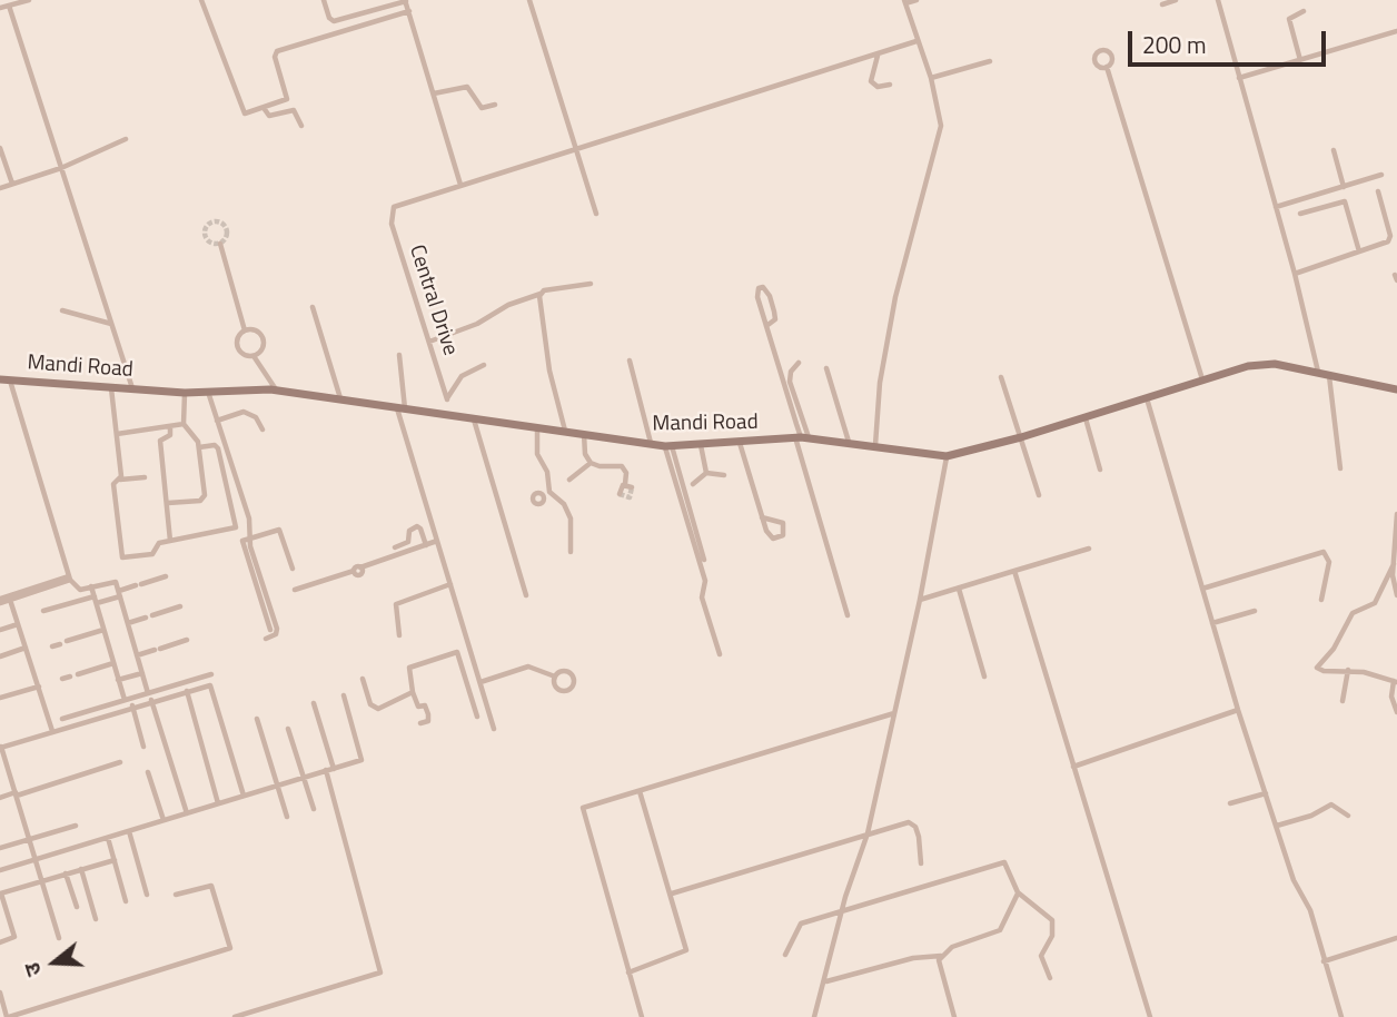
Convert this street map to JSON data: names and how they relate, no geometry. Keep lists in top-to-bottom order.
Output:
{
  "streets": {
    "street": ["Central Drive", "Mandi Road"]
  },
  "scale_bar": "200 m",
  "north": "left"
}
